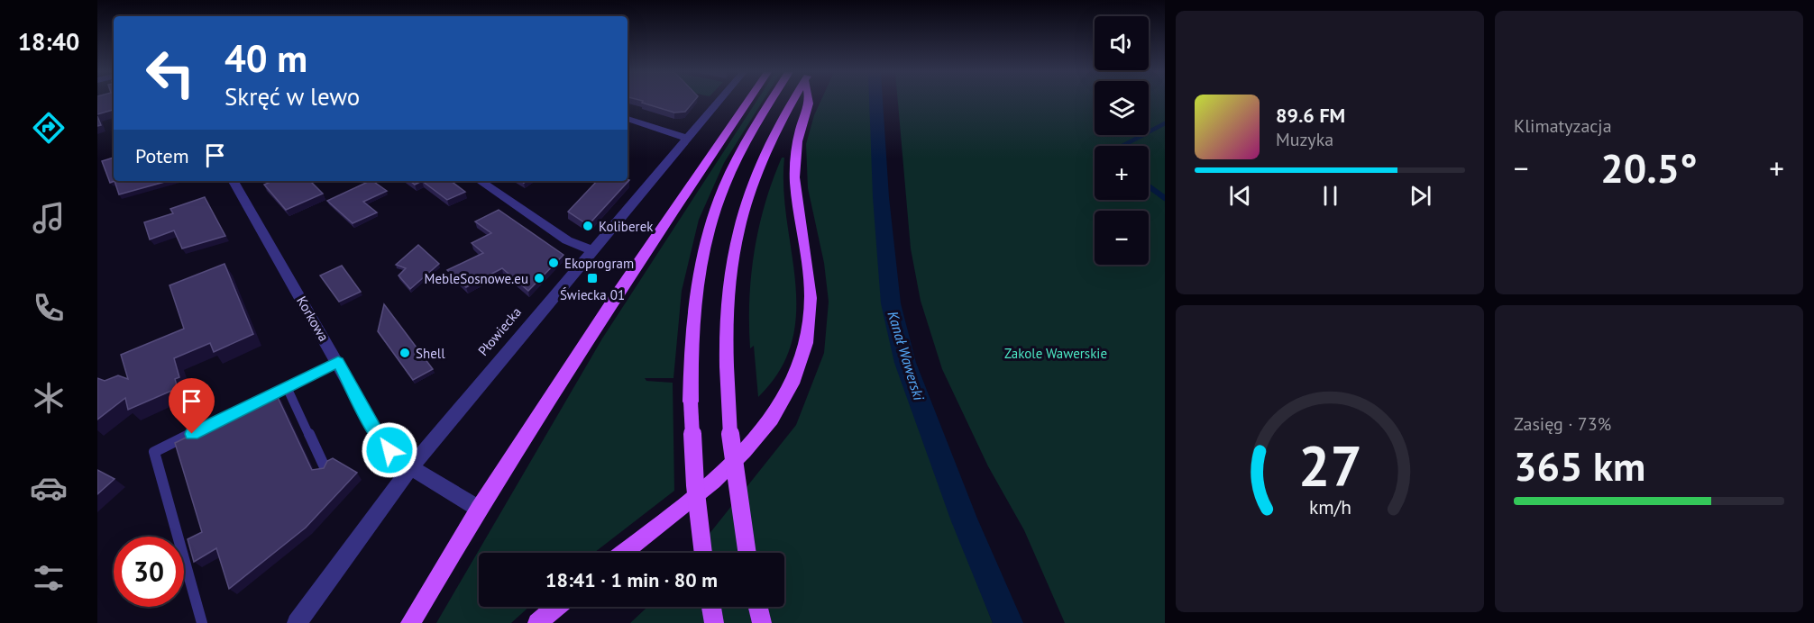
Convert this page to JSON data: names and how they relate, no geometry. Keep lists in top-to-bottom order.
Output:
{
  "streets": {
    "street": ["Korkowa", "Płowiecka"]
  },
  "crossings": [
    ["Korkowa", "Płowiecka"]
  ],
  "water": ["Kanał Wawerski"],
  "parks": ["Zakole Wawerskie"],
  "places": {
    "other": [
      "Koliberek",
      "Ekoprogram",
      "MebleSosnowe.eu",
      "Shell"
    ],
    "transit": ["Świecka 01"]
  },
  "page": {
    "tabs": "18:40",
    "tile": [
      "Klimatyzacja",
      ["Zasięg · 73%", "365 km"]
    ],
    "map_buttons": ["+", "−"],
    "turn": ["40 m", "Skręć w lewo"],
    "song": ["89.6 FM", "Muzyka"],
    "then": "Potem",
    "heat": ["−", "20.5°", "+"],
    "limit": "30",
    "trip": "18:41 · 1 min · 80 m",
    "gauge": ["27", "km/h"]
  }
}
